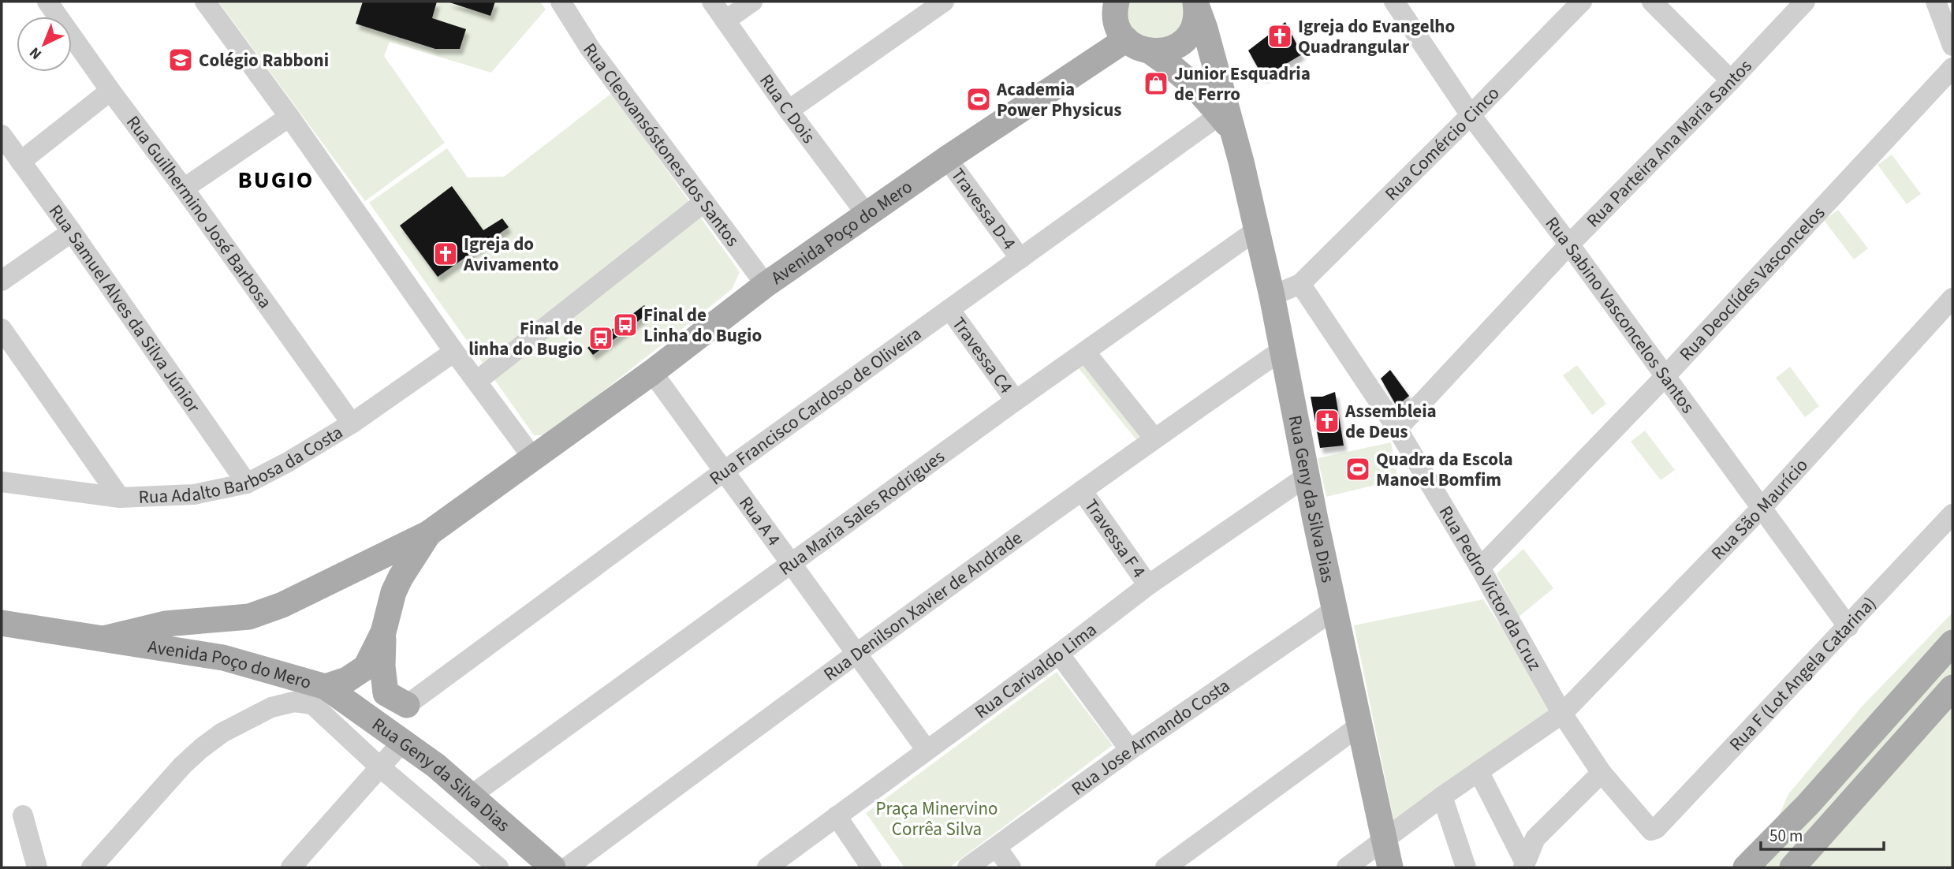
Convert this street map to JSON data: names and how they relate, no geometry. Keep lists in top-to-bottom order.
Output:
{
  "streets": {
    "main road": ["Avenida Poço do Mero", "Rua Geny da Silva Dias"],
    "street": [
      "Rua C Dois",
      "Rua Parteira Ana Maria Santos",
      "Rua Comércio Cinco",
      "Rua Cleovansóstones dos Santos",
      "Travessa D-4",
      "Rua Guilhermino José Barbosa",
      "Rua Deoclídes Vasconcelos",
      "Rua Samuel Alves da Silva Júnior",
      "Rua Sabino Vasconcelos Santos",
      "Travessa C4",
      "Rua Francisco Cardoso de Oliveira",
      "Rua Adalto Barbosa da Costa",
      "Rua São Maurício",
      "Rua Maria Sales Rodrigues",
      "Rua A 4",
      "Travessa F 4",
      "Rua Pedro Victor da Cruz",
      "Rua Denilson Xavier de Andrade",
      "Rua Carivaldo Lima",
      "Rua F (Lot Angela Catarina)",
      "Rua Jose Armando Costa"
    ]
  },
  "crossings": [
    ["Rua C Dois", "Avenida Poço do Mero"],
    ["Rua Parteira Ana Maria Santos", "Rua Sabino Vasconcelos Santos"],
    ["Rua Parteira Ana Maria Santos", "Rua Pedro Victor da Cruz"],
    ["Rua Comércio Cinco", "Rua Sabino Vasconcelos Santos"],
    ["Rua Comércio Cinco", "Rua Pedro Victor da Cruz"],
    ["Rua Cleovansóstones dos Santos", "Avenida Poço do Mero"],
    ["Travessa D-4", "Avenida Poço do Mero"],
    ["Travessa D-4", "Rua Francisco Cardoso de Oliveira"],
    ["Rua Guilhermino José Barbosa", "Rua Adalto Barbosa da Costa"],
    ["Avenida Poço do Mero", "Rua Geny da Silva Dias"],
    ["Avenida Poço do Mero", "Rua A 4"],
    ["Rua Deoclídes Vasconcelos", "Rua Sabino Vasconcelos Santos"],
    ["Rua Deoclídes Vasconcelos", "Rua Pedro Victor da Cruz"],
    ["Rua Samuel Alves da Silva Júnior", "Rua Adalto Barbosa da Costa"],
    ["Rua Sabino Vasconcelos Santos", "Rua São Maurício"],
    ["Rua Sabino Vasconcelos Santos", "Rua F (Lot Angela Catarina)"],
    ["Travessa C4", "Rua Francisco Cardoso de Oliveira"],
    ["Travessa C4", "Rua Maria Sales Rodrigues"],
    ["Rua Francisco Cardoso de Oliveira", "Rua Geny da Silva Dias"],
    ["Rua Francisco Cardoso de Oliveira", "Rua A 4"],
    ["Rua Geny da Silva Dias", "Rua São Maurício"],
    ["Rua Geny da Silva Dias", "Rua Maria Sales Rodrigues"],
    ["Rua Geny da Silva Dias", "Rua Denilson Xavier de Andrade"],
    ["Rua Geny da Silva Dias", "Rua Carivaldo Lima"],
    ["Rua Geny da Silva Dias", "Rua Jose Armando Costa"],
    ["Rua São Maurício", "Rua Pedro Victor da Cruz"],
    ["Rua Maria Sales Rodrigues", "Rua A 4"],
    ["Rua A 4", "Rua Denilson Xavier de Andrade"],
    ["Rua A 4", "Rua Carivaldo Lima"],
    ["Travessa F 4", "Rua Denilson Xavier de Andrade"],
    ["Travessa F 4", "Rua Carivaldo Lima"],
    ["Rua Pedro Victor da Cruz", "Rua F (Lot Angela Catarina)"]
  ],
  "districts": ["BUGIO"],
  "parks": ["Praça Minervino Corrêa Silva"],
  "places": {
    "church": ["Igreja do Evangelho Quadrangular", "Igreja do Avivamento", "Assembleia de Deus"],
    "school or university": ["Colégio Rabboni"],
    "shop": ["Junior Esquadria de Ferro"],
    "sports": ["Academia Power Physicus", "Quadra da Escola Manoel Bomfim"],
    "bus stop": ["Final de Linha do Bugio", "Final de linha do Bugio"]
  },
  "scale_bar": "50 m",
  "north": "bottom left"
}
